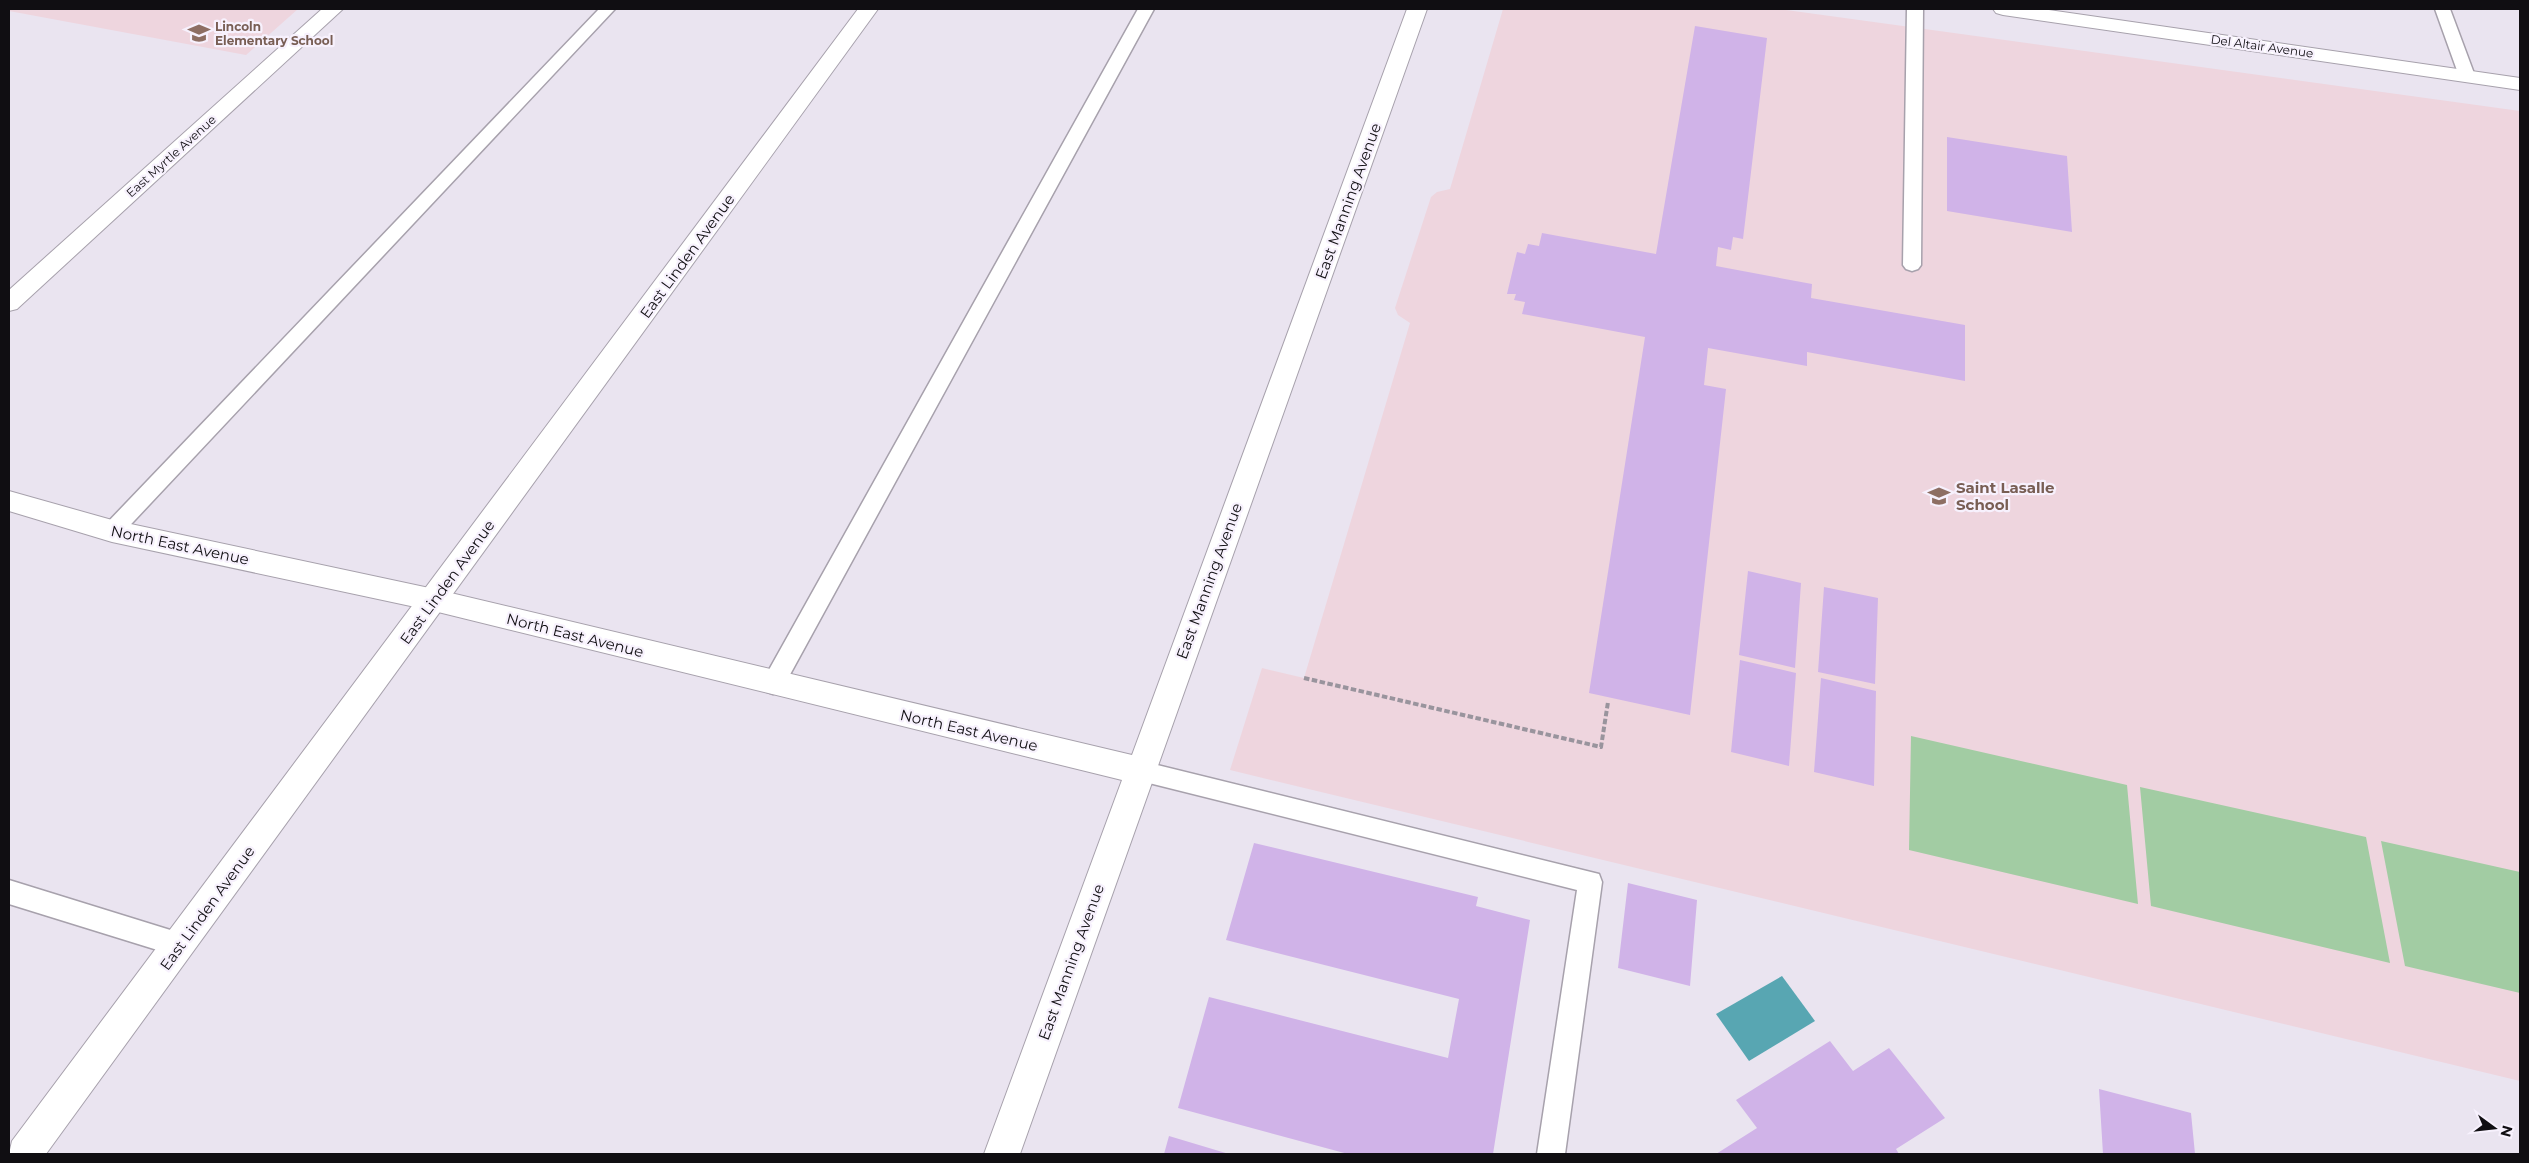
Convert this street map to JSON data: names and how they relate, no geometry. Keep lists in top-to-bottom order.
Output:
{
  "streets": {
    "street": [
      "Del Altair Avenue",
      "East Myrtle Avenue",
      "East Manning Avenue",
      "East Linden Avenue",
      "North East Avenue"
    ]
  },
  "crossings": [
    ["East Manning Avenue", "North East Avenue"],
    ["East Linden Avenue", "North East Avenue"]
  ],
  "places": {
    "school or university": ["Lincoln Elementary School", "Saint Lasalle School"]
  },
  "north": "right"
}
